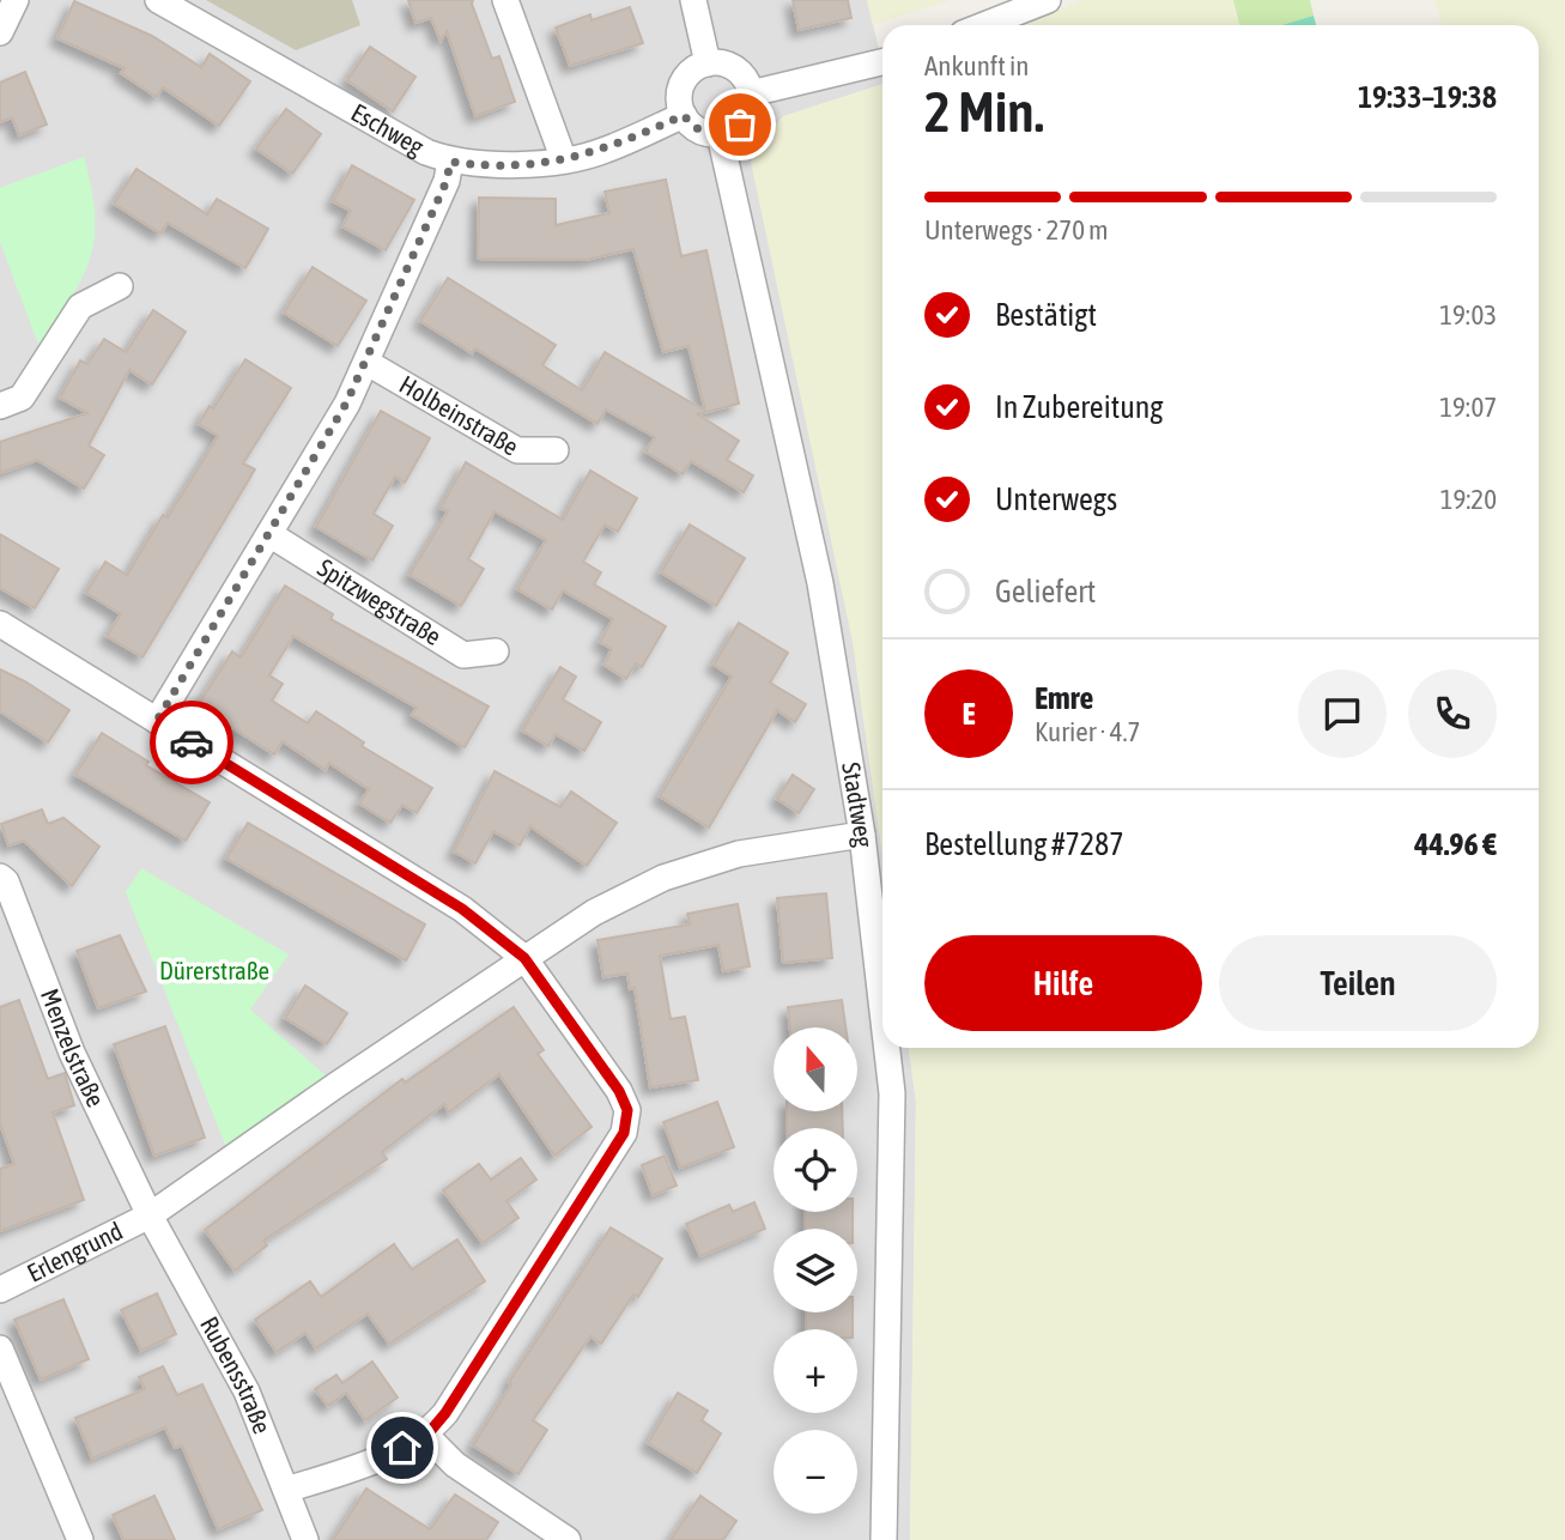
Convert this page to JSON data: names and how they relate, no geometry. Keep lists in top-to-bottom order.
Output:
{
  "streets": {
    "street": [
      "Eschweg",
      "Holbeinstraße",
      "Spitzwegstraße",
      "Stadtweg",
      "Menzelstraße",
      "Erlengrund",
      "Rubensstraße"
    ]
  },
  "crossings": [
    ["Eschweg", "Stadtweg"],
    ["Menzelstraße", "Erlengrund"],
    ["Menzelstraße", "Rubensstraße"],
    ["Erlengrund", "Rubensstraße"]
  ],
  "parks": ["Dürerstraße"],
  "north": "top",
  "page": {
    "heading": ["2 Min.", "Ankunft in", "19:33–19:38"],
    "panel": [
      "Emre",
      "Kurier · 4.7",
      "Bestellung #7287",
      "44.96 €"
    ],
    "bar": "Unterwegs · 270 m",
    "list": [
      ["Bestätigt", "19:03"],
      ["In Zubereitung", "19:07"],
      ["Unterwegs", "19:20"],
      "Geliefert"
    ],
    "round": "E",
    "buttons": ["Hilfe", "Teilen"],
    "map_buttons": ["+", "−"]
  }
}
